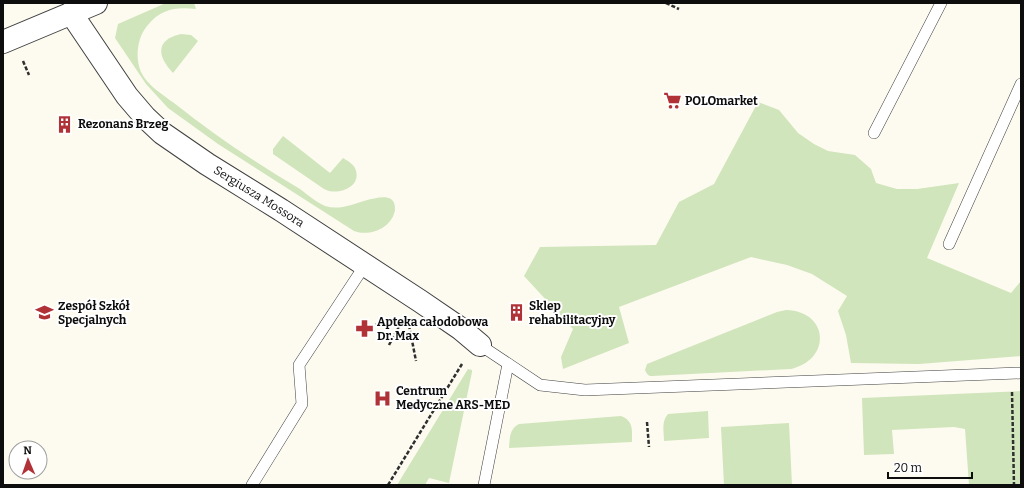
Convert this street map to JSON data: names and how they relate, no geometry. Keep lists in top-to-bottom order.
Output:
{
  "streets": {
    "street": ["Sergiusza Mossora"]
  },
  "places": {
    "supermarket": ["POLOmarket"],
    "building": ["Rezonans Brzeg", "Sklep rehabilitacyjny"],
    "school or university": ["Zespół Szkół Specjalnych"],
    "pharmacy": ["Apteka całodobowa Dr. Max"],
    "hospital": ["Centrum Medyczne ARS-MED"]
  },
  "scale_bar": "20 m",
  "north": "top"
}
